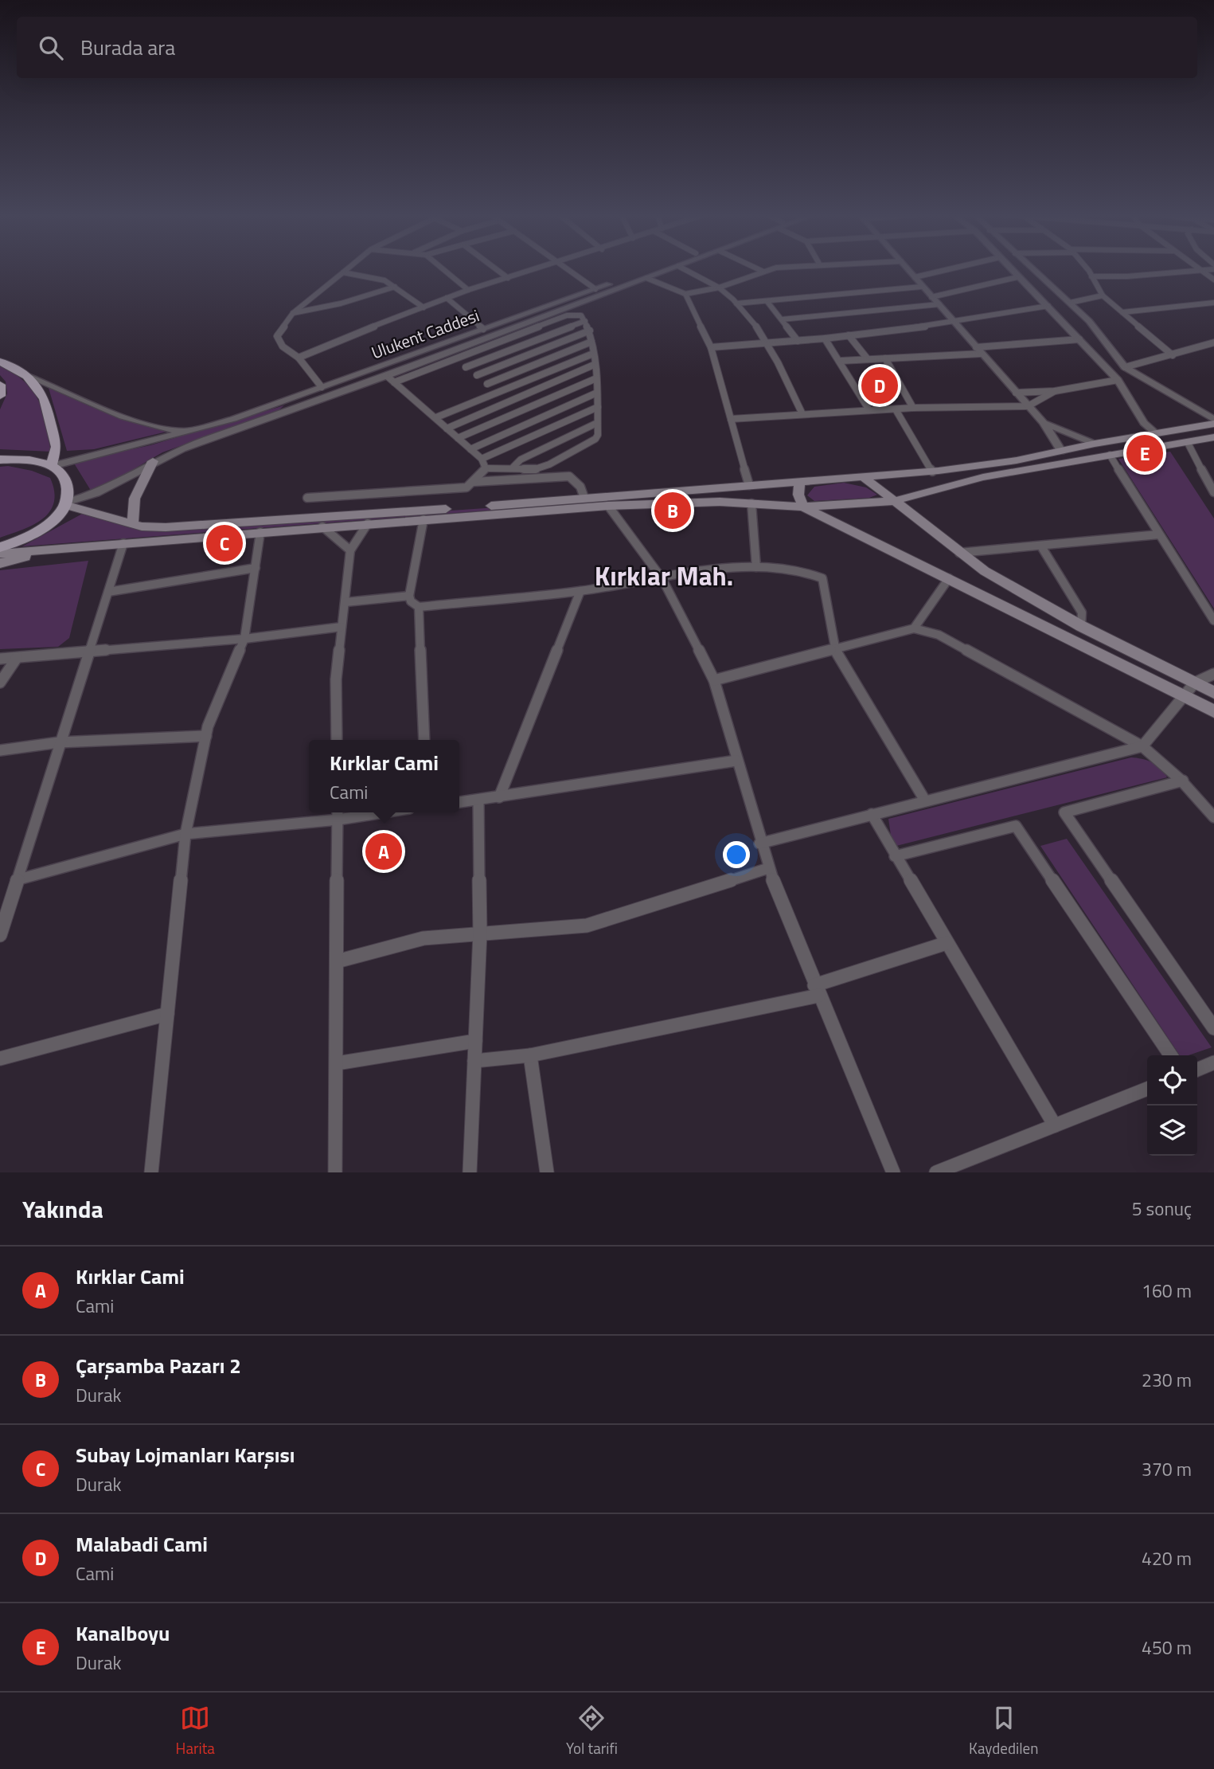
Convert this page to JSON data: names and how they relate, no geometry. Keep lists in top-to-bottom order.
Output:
{
  "streets": {
    "street": ["Ulukent Caddesi"]
  },
  "districts": ["Kırklar Mah."],
  "page": {
    "search": "Burada ara",
    "pins": [
      "D",
      "E",
      "B",
      "C",
      "A"
    ],
    "popup": ["Kırklar Cami", "Cami"],
    "heading": ["Yakında", "5 sonuç"],
    "list": [
      {
        "mark": "A",
        "name": "Kırklar Cami",
        "note": "Cami",
        "value": "160 m"
      },
      {
        "mark": "B",
        "name": "Çarşamba Pazarı 2",
        "note": "Durak",
        "value": "230 m"
      },
      {
        "mark": "C",
        "name": "Subay Lojmanları Karşısı",
        "note": "Durak",
        "value": "370 m"
      },
      {
        "mark": "D",
        "name": "Malabadi Cami",
        "note": "Cami",
        "value": "420 m"
      },
      {
        "mark": "E",
        "name": "Kanalboyu",
        "note": "Durak",
        "value": "450 m"
      }
    ],
    "nav": ["Harita", "Yol tarifi", "Kaydedilen"]
  }
}
